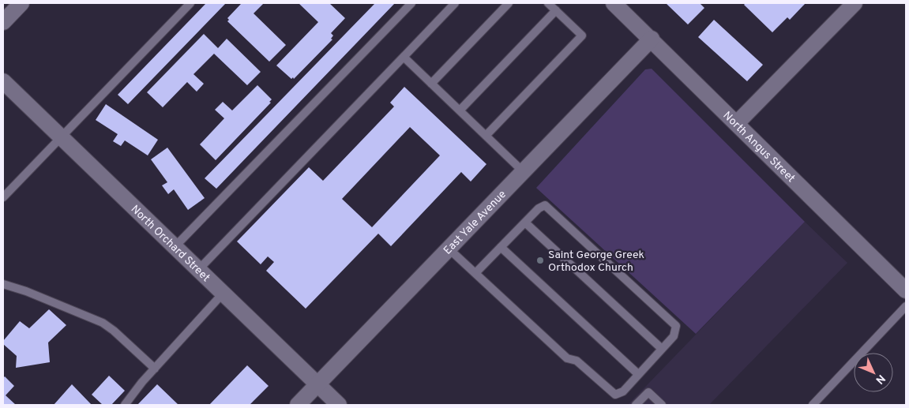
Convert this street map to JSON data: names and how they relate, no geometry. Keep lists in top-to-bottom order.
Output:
{
  "streets": {
    "street": ["North Angus Street", "East Yale Avenue", "North Orchard Street"]
  },
  "crossings": [
    ["North Angus Street", "East Yale Avenue"],
    ["East Yale Avenue", "North Orchard Street"]
  ],
  "places": ["Saint George Greek Orthodox Church"],
  "north": "bottom right"
}
